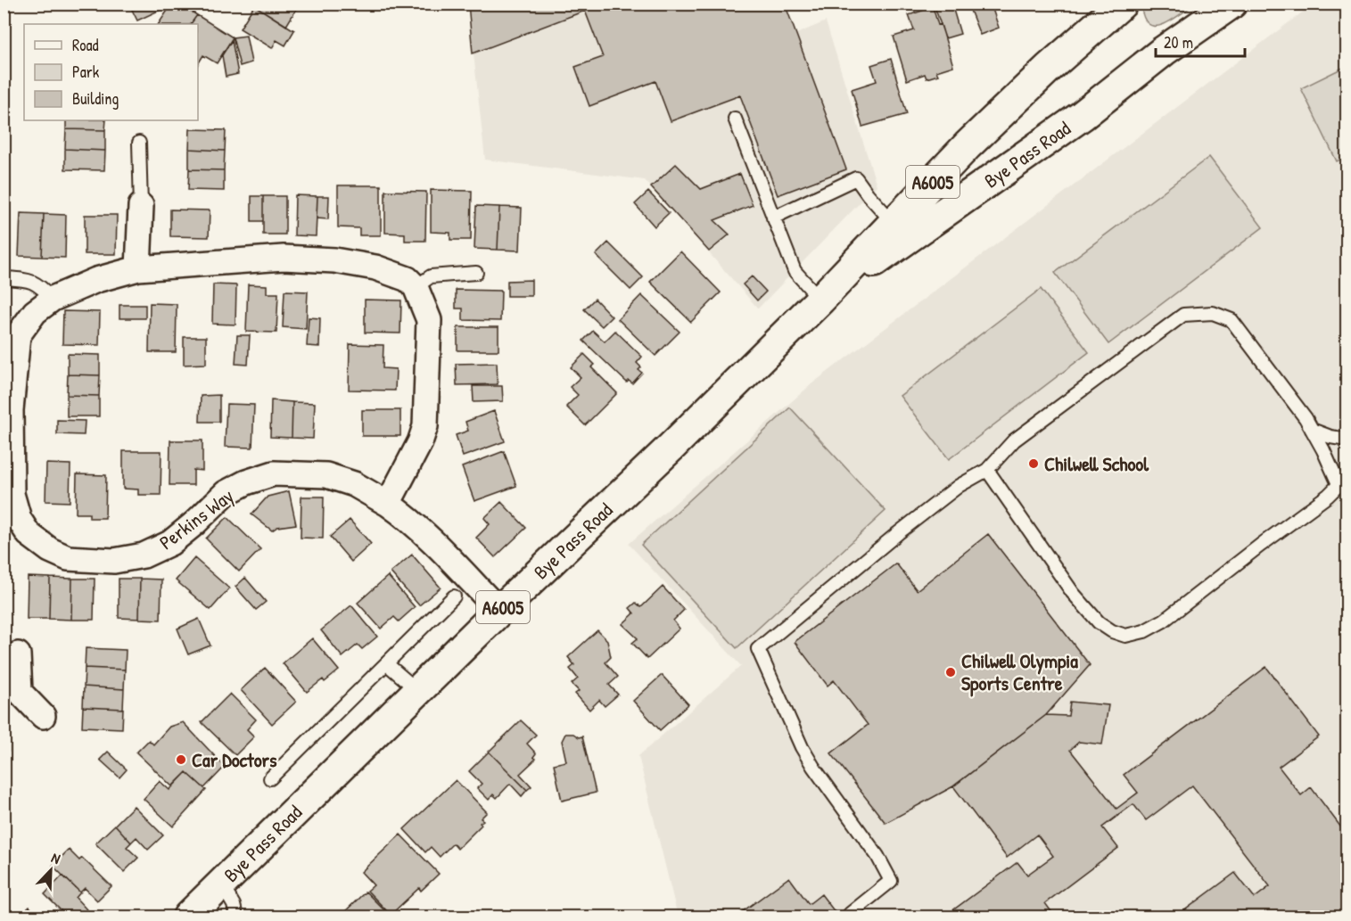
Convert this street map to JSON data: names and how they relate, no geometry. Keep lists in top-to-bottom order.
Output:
{
  "streets": {
    "main road": ["Bye Pass Road", "A6005"],
    "street": ["Perkins Way"]
  },
  "crossings": [
    ["Bye Pass Road", "Perkins Way"]
  ],
  "places": ["Chilwell School", "Chilwell Olympia Sports Centre", "Car Doctors"],
  "legend": ["Road", "Park", "Building"],
  "scale_bar": "20 m",
  "north": "top right"
}
